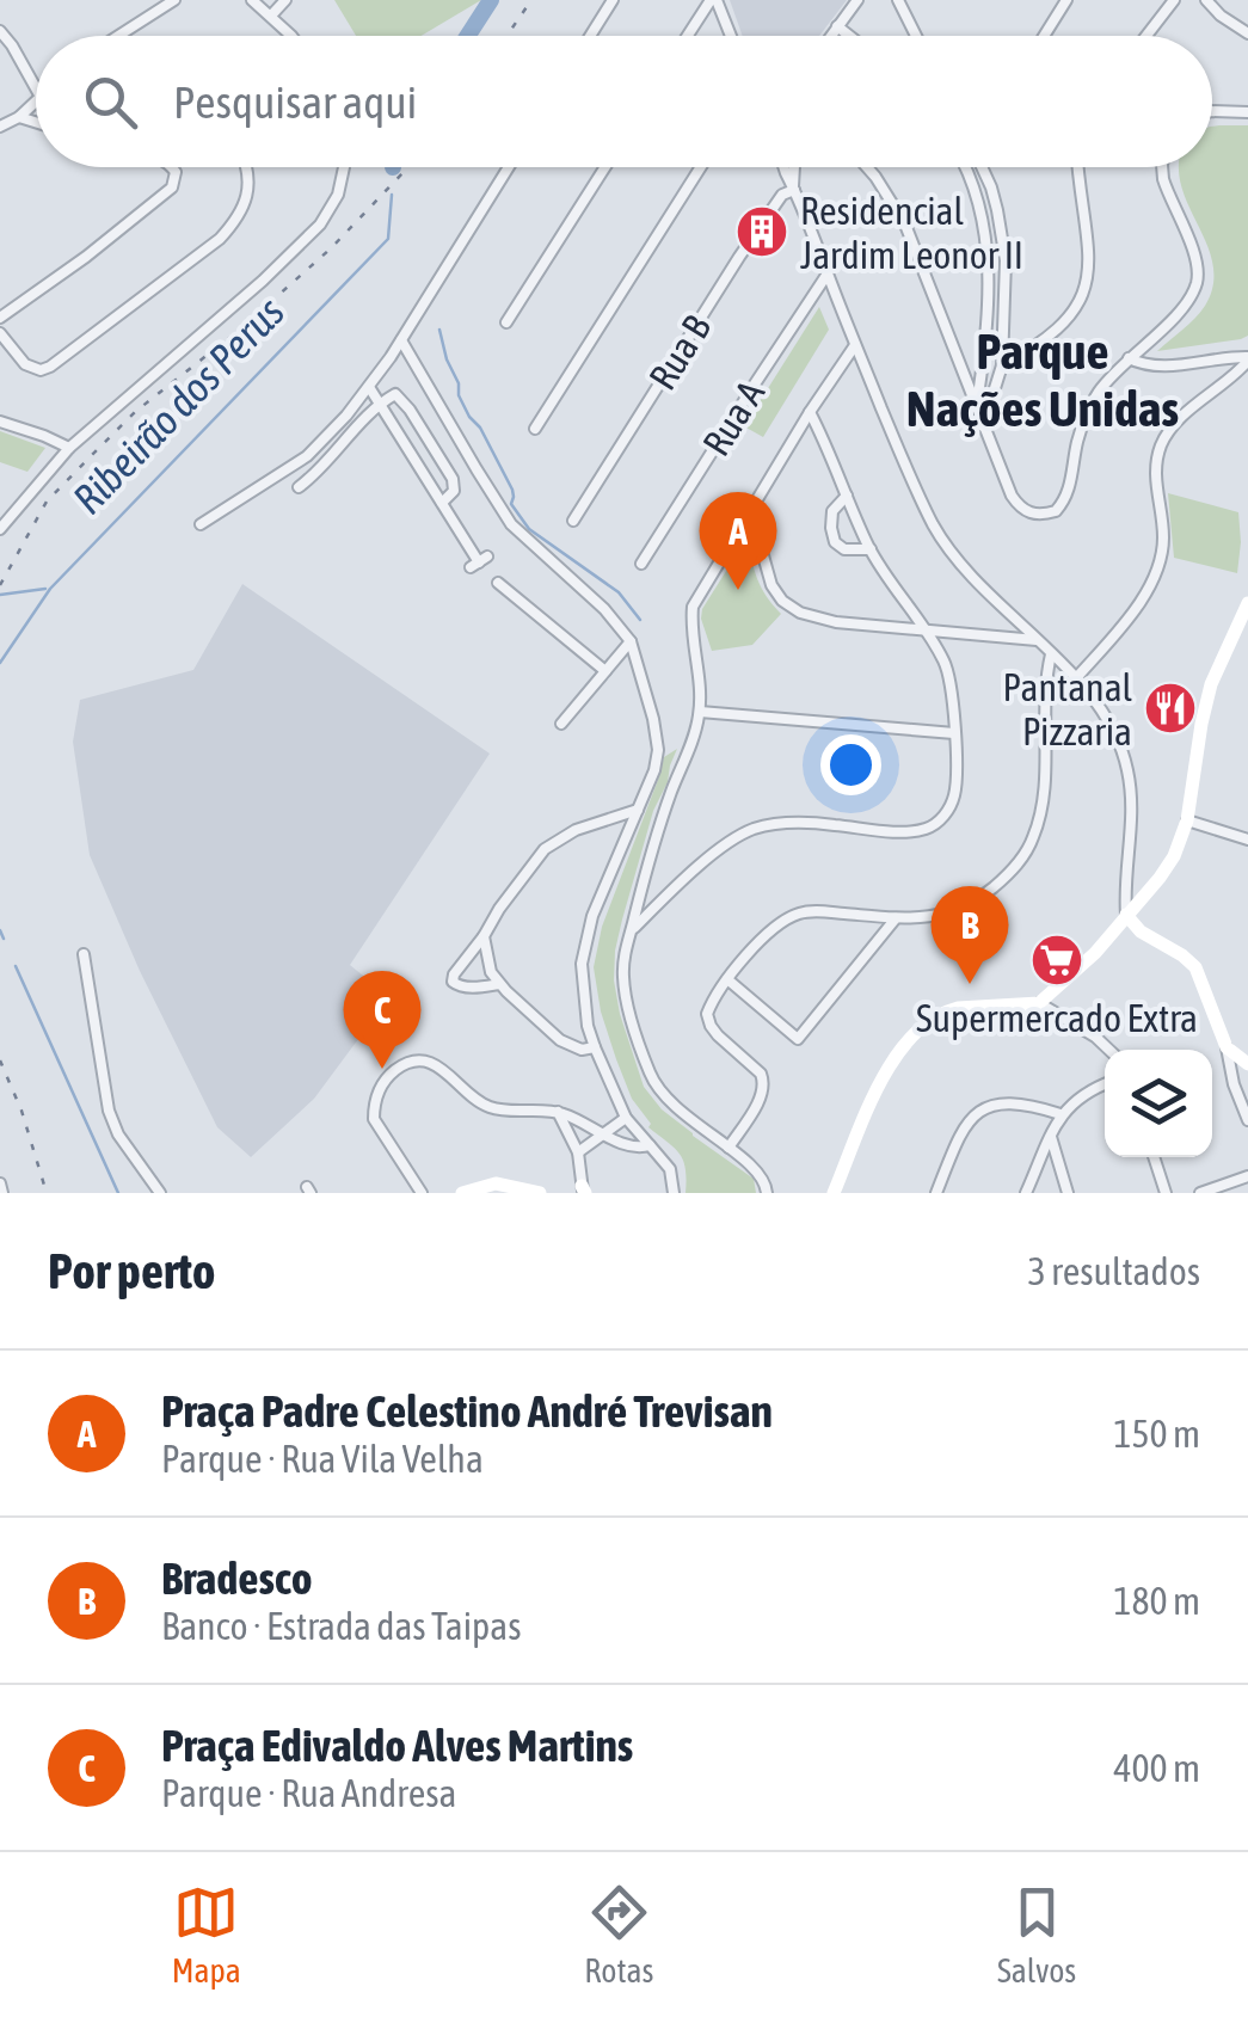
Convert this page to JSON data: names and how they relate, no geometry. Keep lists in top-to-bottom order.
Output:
{
  "streets": {
    "street": ["Rua B", "Rua A"]
  },
  "districts": ["Parque Nações Unidas"],
  "water": ["Ribeirão dos Perus"],
  "places": {
    "building": ["Residencial Jardim Leonor II"],
    "restaurant": ["Pantanal Pizzaria"],
    "supermarket": ["Supermercado Extra"]
  },
  "page": {
    "search": "Pesquisar aqui",
    "pins": ["A", "B", "C"],
    "heading": ["Por perto", "3 resultados"],
    "list": [
      {
        "mark": "A",
        "name": "Praça Padre Celestino André Trevisan",
        "note": "Parque · Rua Vila Velha",
        "value": "150 m"
      },
      {
        "mark": "B",
        "name": "Bradesco",
        "note": "Banco · Estrada das Taipas",
        "value": "180 m"
      },
      {
        "mark": "C",
        "name": "Praça Edivaldo Alves Martins",
        "note": "Parque · Rua Andresa",
        "value": "400 m"
      }
    ],
    "nav": ["Mapa", "Rotas", "Salvos"]
  }
}
